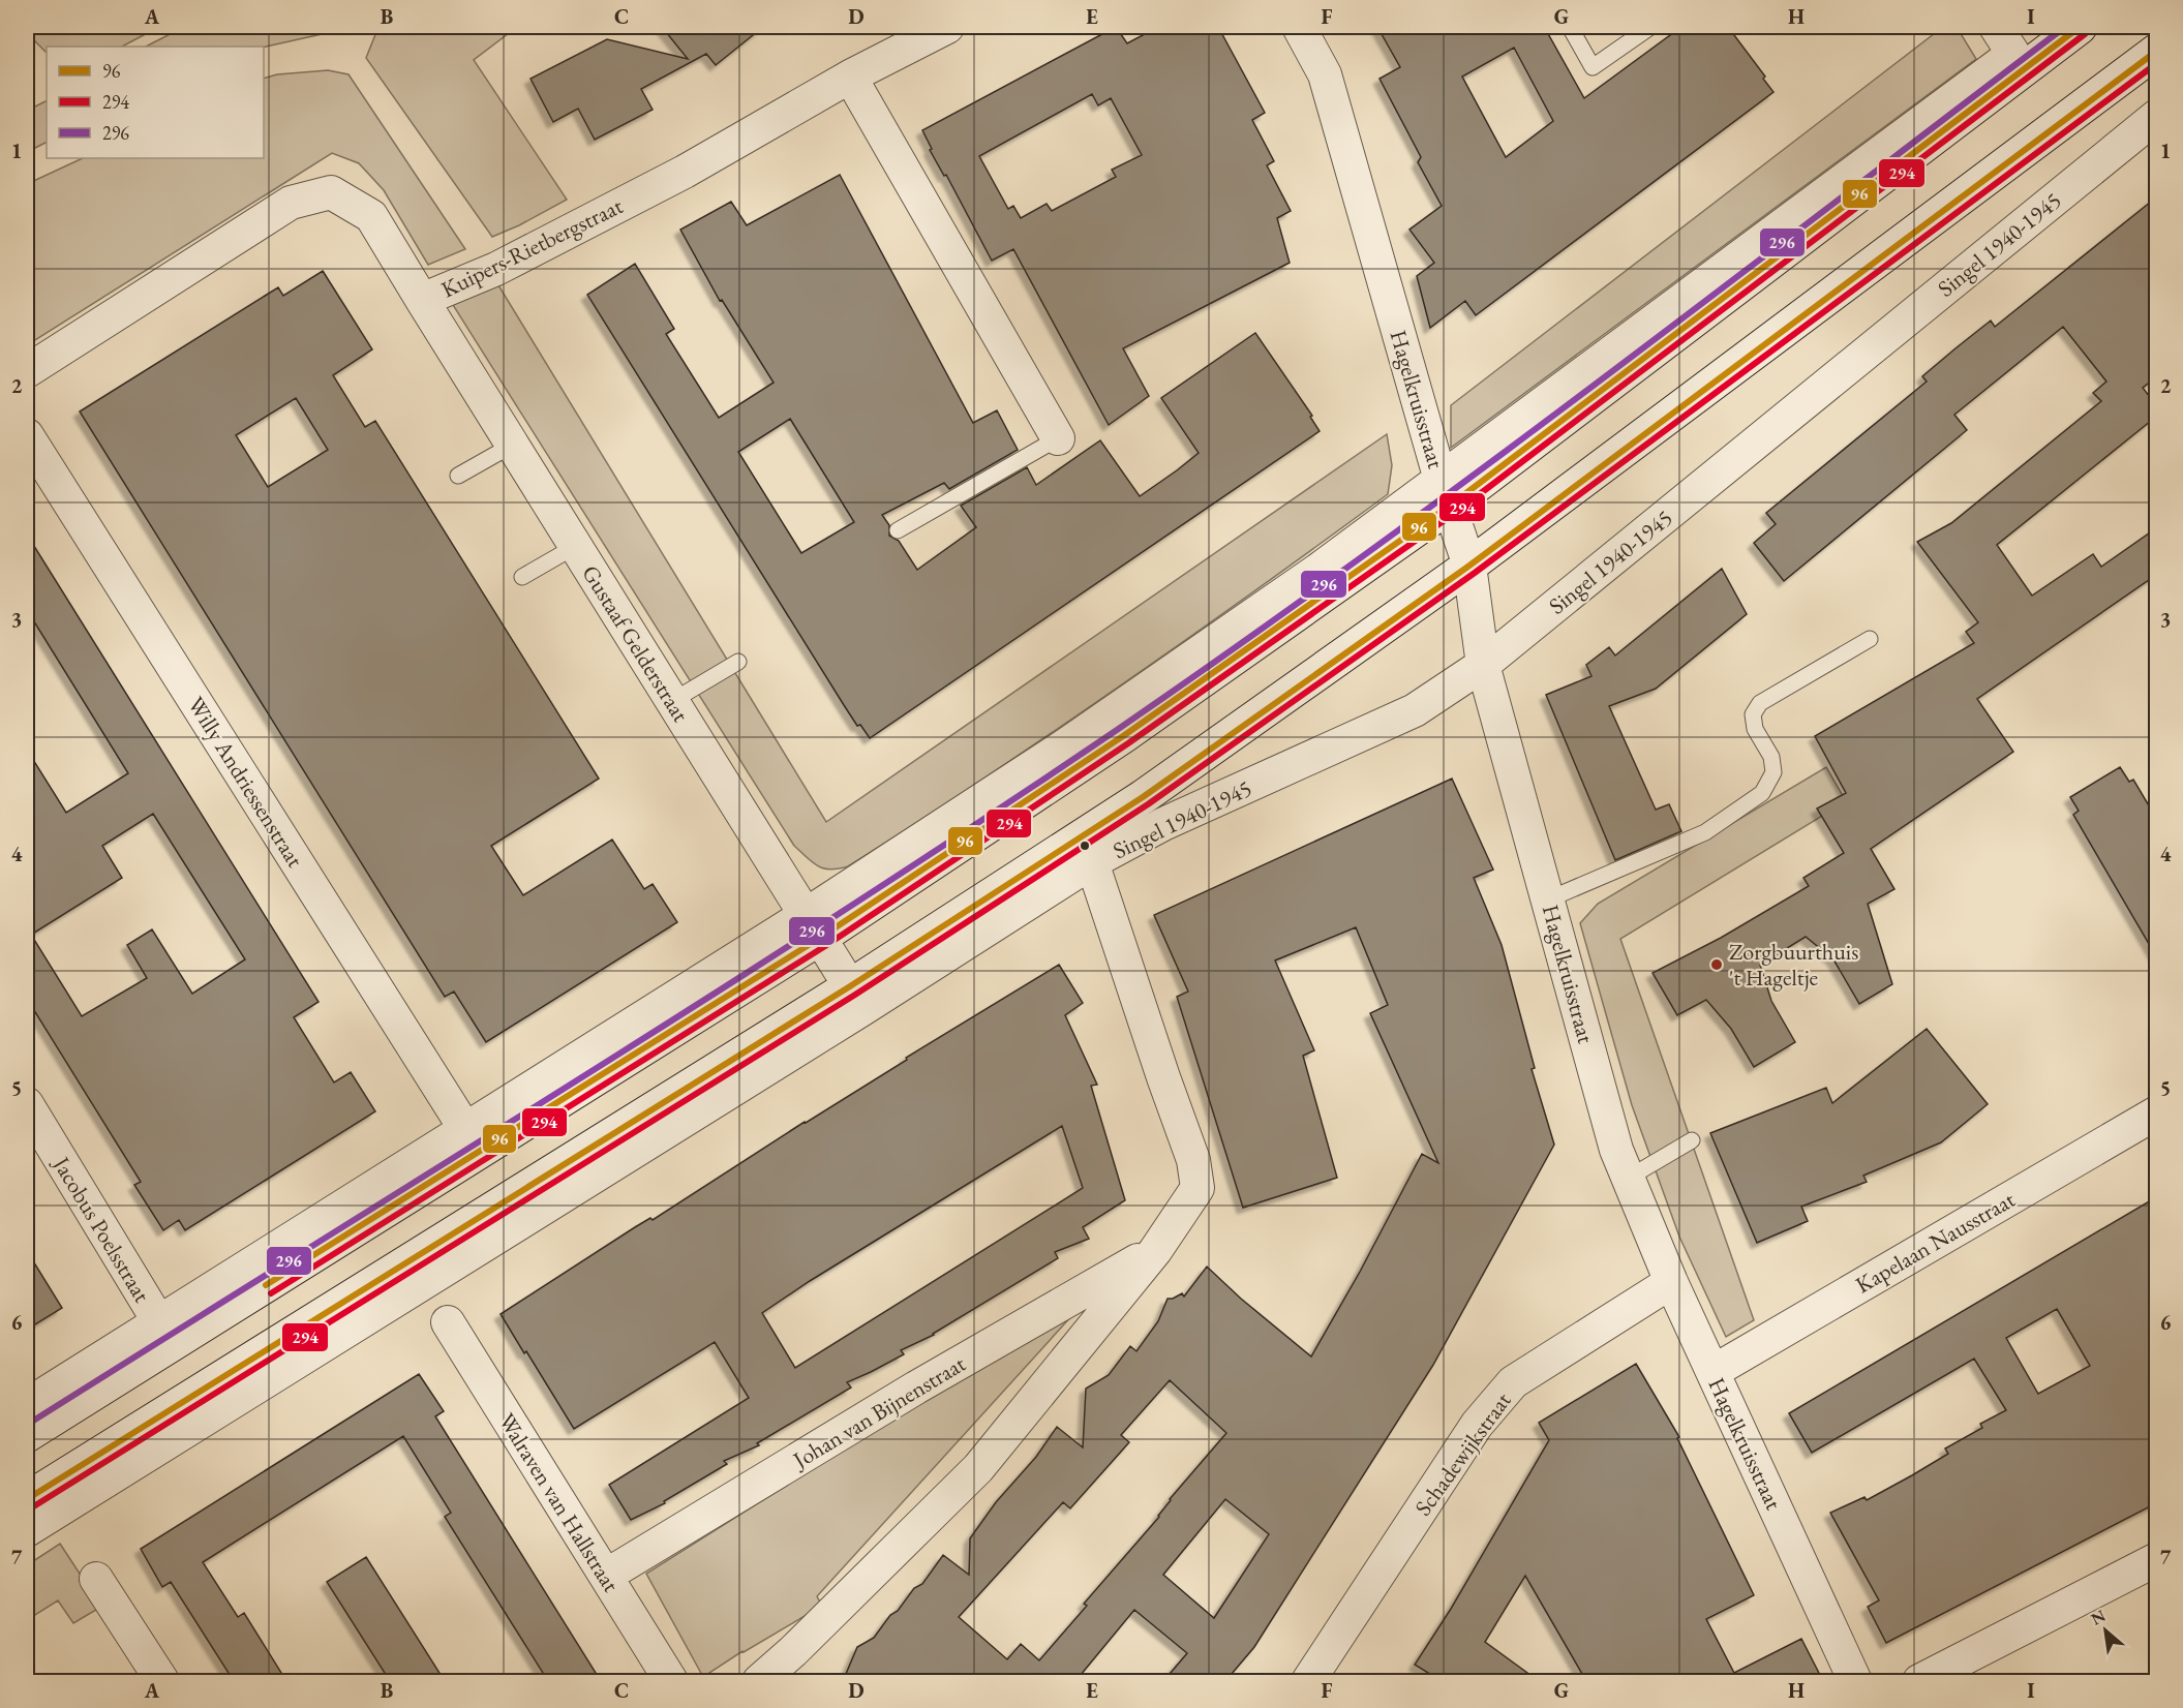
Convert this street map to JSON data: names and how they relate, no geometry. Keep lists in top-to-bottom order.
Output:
{
  "streets": {
    "main road": ["Singel 1940-1945"],
    "street": [
      "Kuipers-Rietbergstraat",
      "Hagelkruisstraat",
      "Gustaaf Gelderstraat",
      "Willy Andriessenstraat",
      "Jacobus Poelsstraat",
      "Kapelaan Nausstraat",
      "Johan van Bijnenstraat",
      "Schadewijkstraat",
      "Walraven van Hallstraat"
    ]
  },
  "crossings": [
    ["Singel 1940-1945", "Hagelkruisstraat"],
    ["Singel 1940-1945", "Gustaaf Gelderstraat"],
    ["Singel 1940-1945", "Johan van Bijnenstraat"],
    ["Kuipers-Rietbergstraat", "Gustaaf Gelderstraat"],
    ["Hagelkruisstraat", "Kapelaan Nausstraat"],
    ["Hagelkruisstraat", "Schadewijkstraat"],
    ["Johan van Bijnenstraat", "Walraven van Hallstraat"]
  ],
  "places": ["Zorgbuurthuis 't Hageltje"],
  "lines": ["transit line 96", "transit line 296", "transit line 294"],
  "legend": ["96", "294", "296"],
  "north": "top left",
  "grid": {
    "columns": [
      "A",
      "B",
      "C",
      "D",
      "E",
      "F",
      "G",
      "H",
      "I"
    ],
    "rows": [
      "1",
      "2",
      "3",
      "4",
      "5",
      "6",
      "7"
    ]
  }
}
